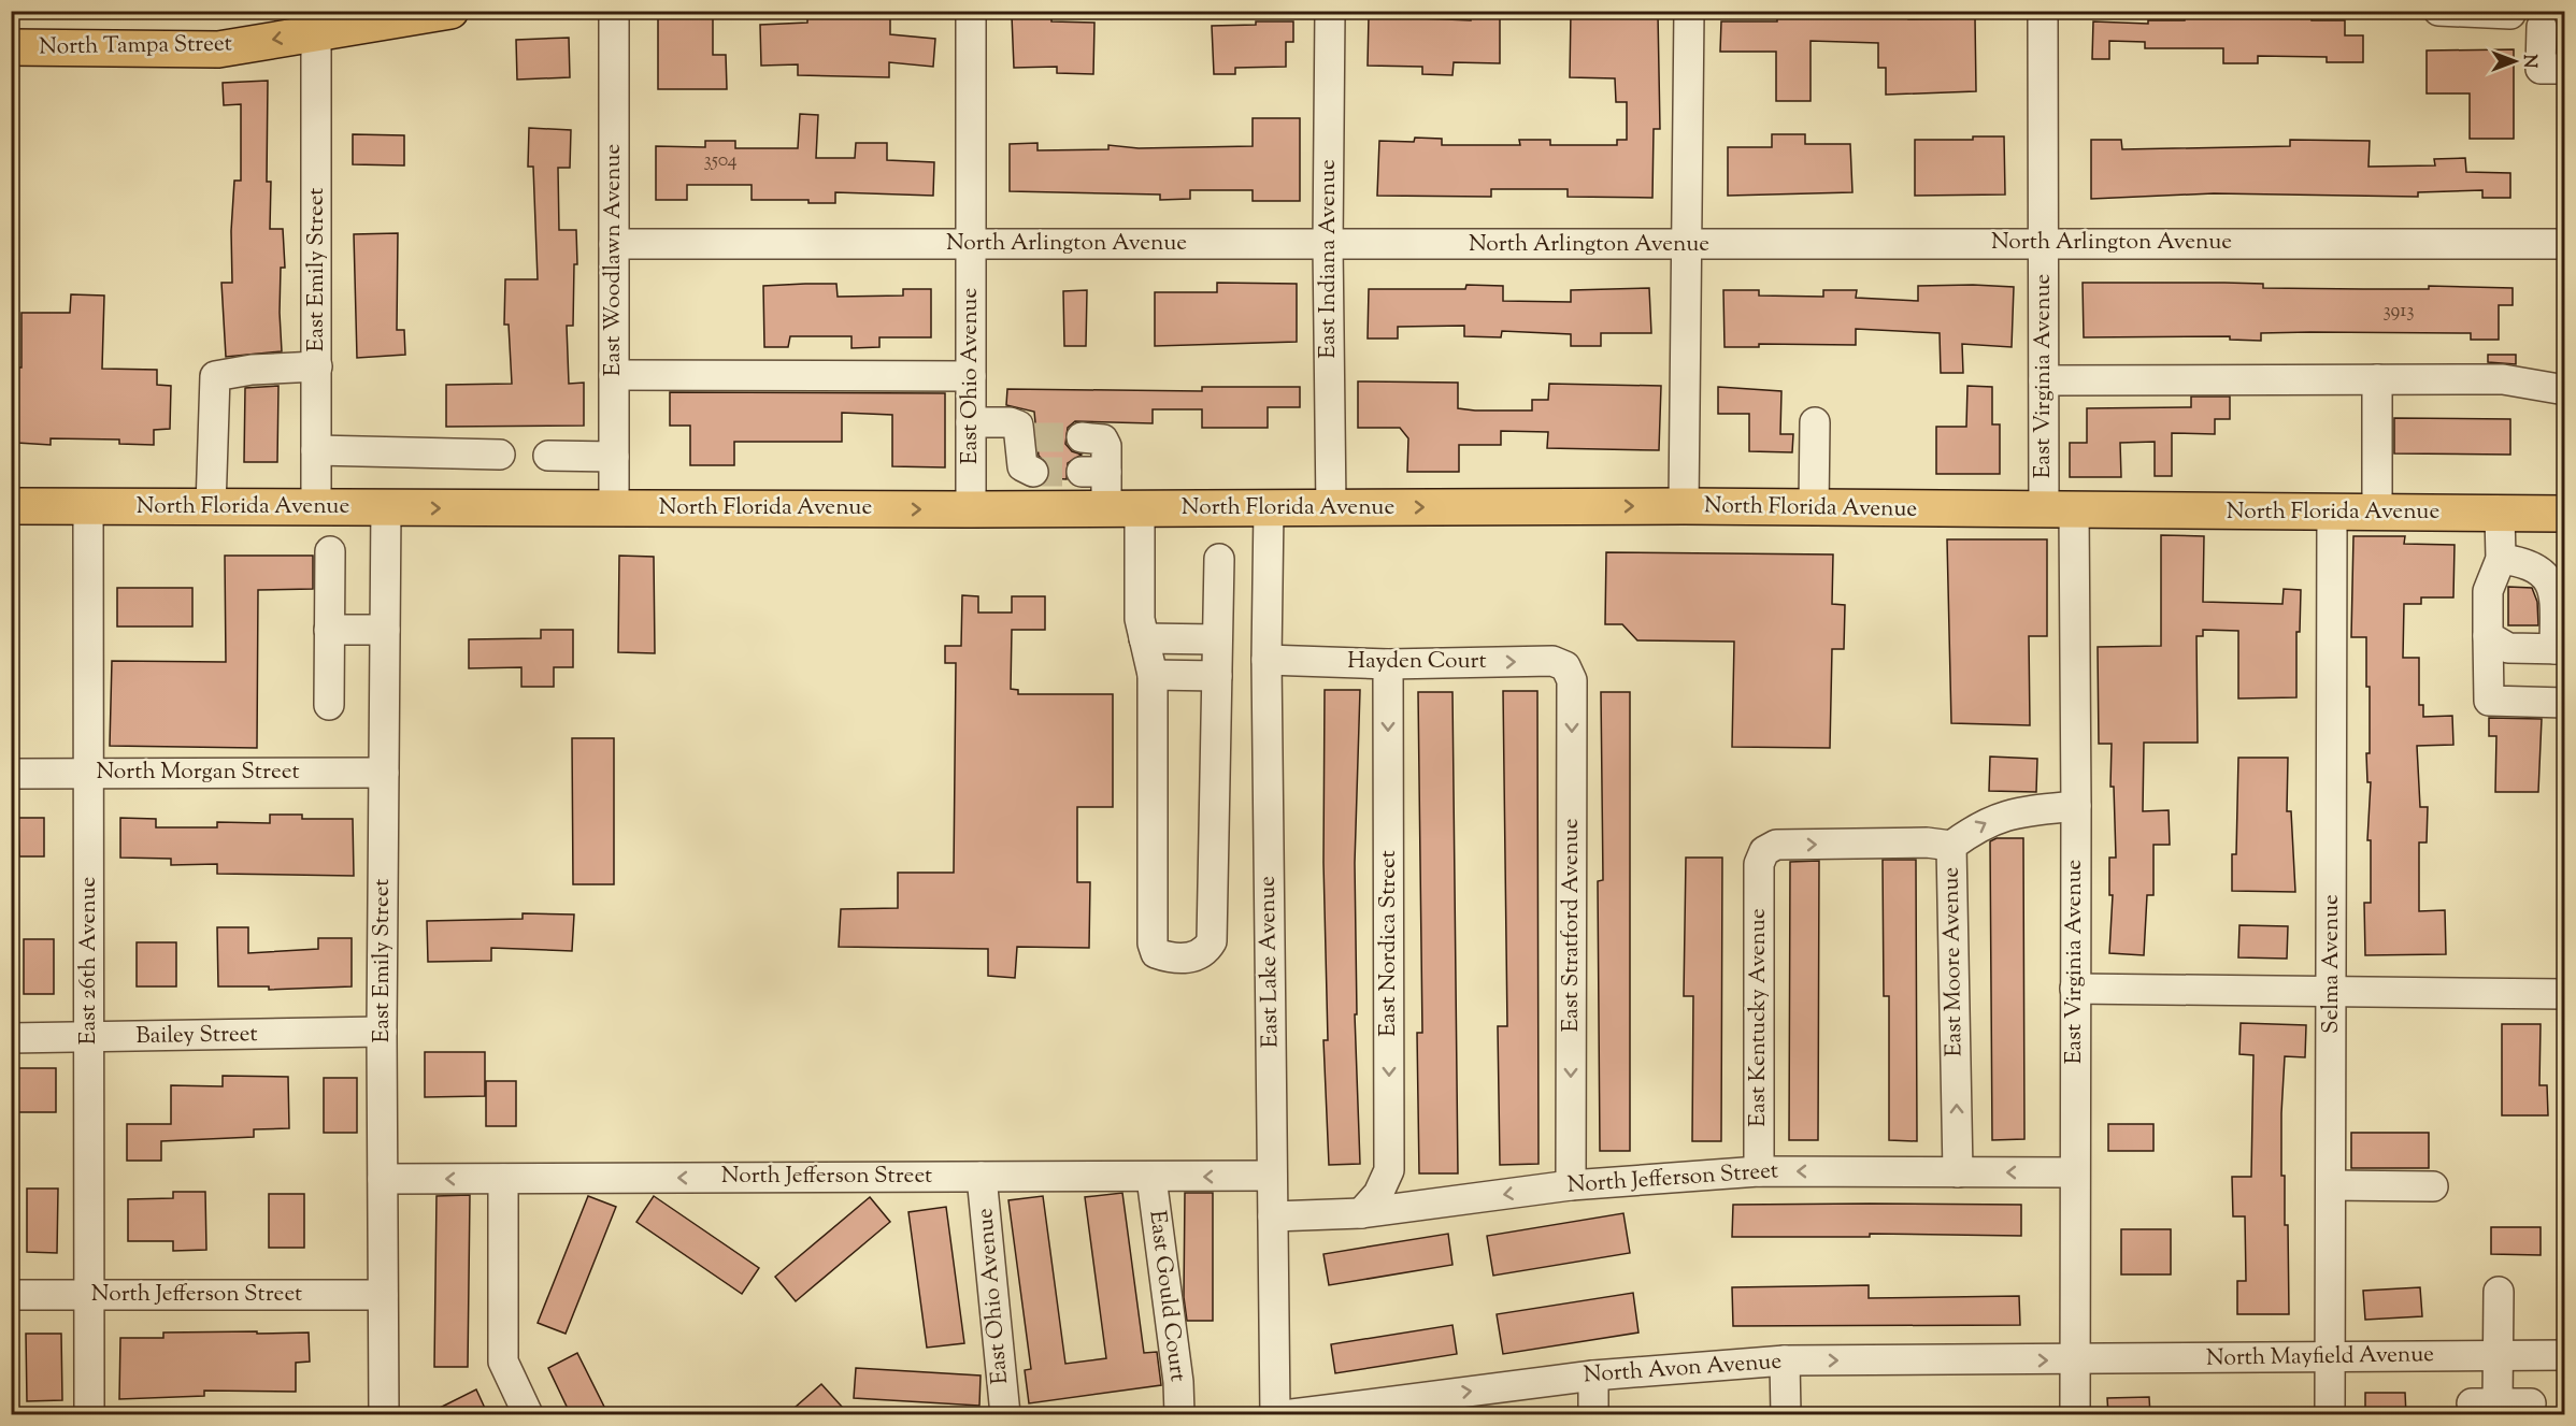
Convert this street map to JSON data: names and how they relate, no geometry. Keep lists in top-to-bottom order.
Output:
{
  "streets": {
    "main road": ["North Tampa Street", "North Florida Avenue"],
    "street": [
      "North Arlington Avenue",
      "East Indiana Avenue",
      "East Woodlawn Avenue",
      "East Emily Street",
      "East Ohio Avenue",
      "East Virginia Avenue",
      "Hayden Court",
      "North Morgan Street",
      "East Stratford Avenue",
      "East Nordica Street",
      "East 26th Avenue",
      "East Lake Avenue",
      "East Moore Avenue",
      "Selma Avenue",
      "East Kentucky Avenue",
      "Bailey Street",
      "North Jefferson Street",
      "East Gould Court",
      "North Mayfield Avenue",
      "North Avon Avenue"
    ]
  },
  "crossings": [
    ["North Tampa Street", "East Emily Street"],
    ["North Arlington Avenue", "East Indiana Avenue"],
    ["North Arlington Avenue", "East Woodlawn Avenue"],
    ["North Arlington Avenue", "East Ohio Avenue"],
    ["North Arlington Avenue", "East Virginia Avenue"],
    ["East Indiana Avenue", "North Florida Avenue"],
    ["East Woodlawn Avenue", "North Florida Avenue"],
    ["East Emily Street", "North Florida Avenue"],
    ["East Emily Street", "North Morgan Street"],
    ["East Emily Street", "Bailey Street"],
    ["East Emily Street", "North Jefferson Street"],
    ["East Ohio Avenue", "North Florida Avenue"],
    ["East Ohio Avenue", "North Jefferson Street"],
    ["East Virginia Avenue", "North Florida Avenue"],
    ["East Virginia Avenue", "East Moore Avenue"],
    ["East Virginia Avenue", "North Jefferson Street"],
    ["East Virginia Avenue", "North Mayfield Avenue"],
    ["East Virginia Avenue", "North Avon Avenue"],
    ["North Florida Avenue", "East 26th Avenue"],
    ["North Florida Avenue", "East Lake Avenue"],
    ["North Florida Avenue", "Selma Avenue"],
    ["Hayden Court", "East Stratford Avenue"],
    ["Hayden Court", "East Nordica Street"],
    ["Hayden Court", "East Lake Avenue"],
    ["North Morgan Street", "East 26th Avenue"],
    ["East Stratford Avenue", "North Jefferson Street"],
    ["East Nordica Street", "North Jefferson Street"],
    ["East 26th Avenue", "Bailey Street"],
    ["East 26th Avenue", "North Jefferson Street"],
    ["East Lake Avenue", "North Jefferson Street"],
    ["East Moore Avenue", "East Kentucky Avenue"],
    ["East Moore Avenue", "North Jefferson Street"],
    ["Selma Avenue", "North Mayfield Avenue"],
    ["East Kentucky Avenue", "North Jefferson Street"],
    ["North Jefferson Street", "East Gould Court"],
    ["North Mayfield Avenue", "North Avon Avenue"]
  ],
  "one_way": [
    "North Tampa Street",
    "North Florida Avenue",
    "Hayden Court",
    "East Stratford Avenue",
    "East Nordica Street",
    "East Moore Avenue",
    "North Jefferson Street",
    "North Avon Avenue"
  ],
  "house_numbers": ["3504", "3913"],
  "north": "right"
}
